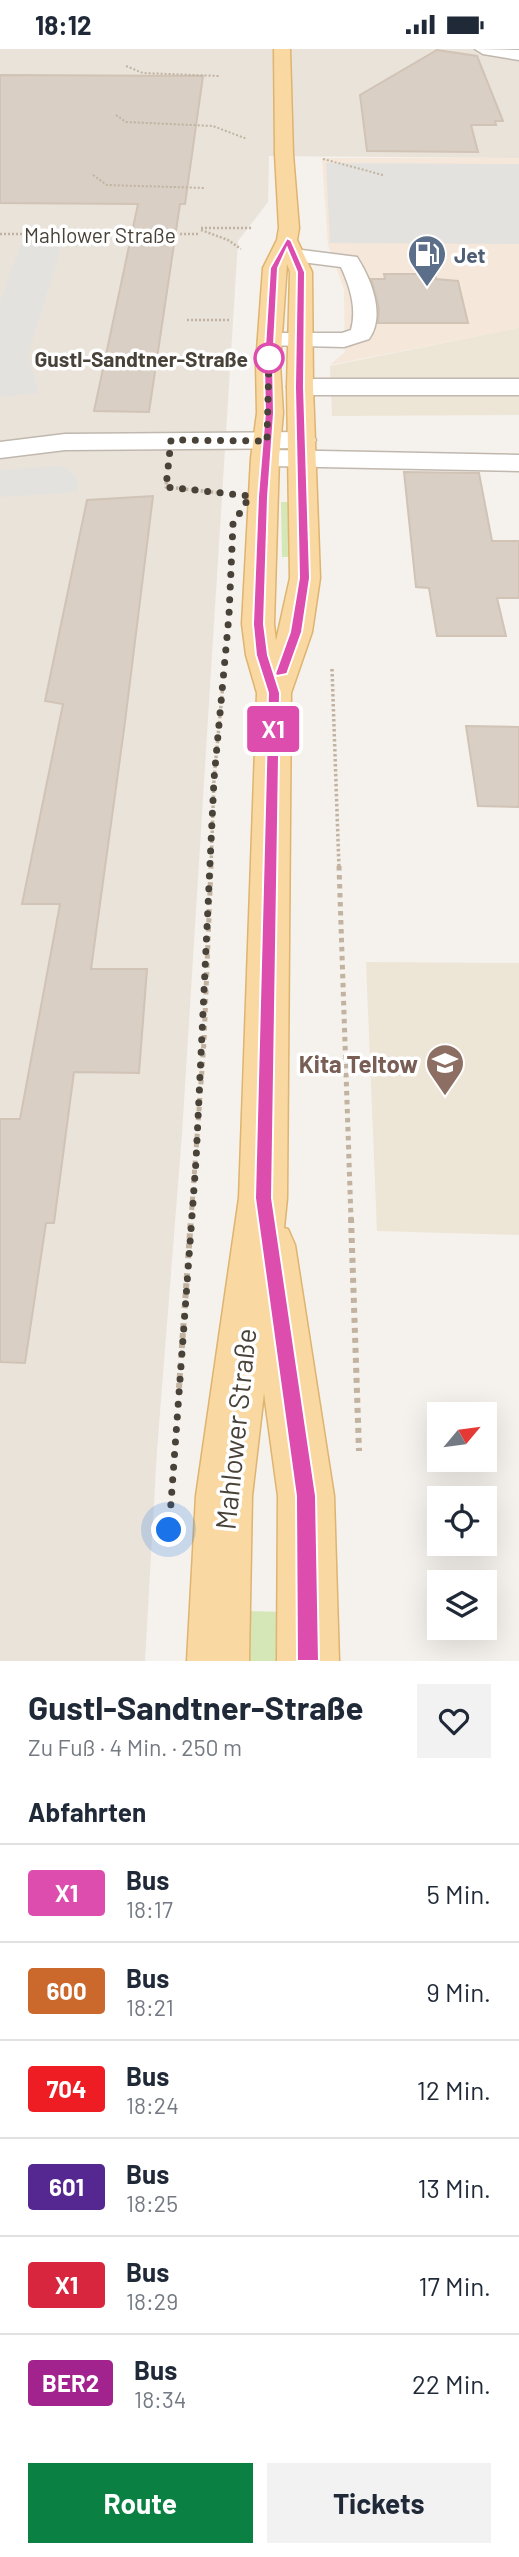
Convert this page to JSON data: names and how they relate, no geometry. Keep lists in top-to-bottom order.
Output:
{
  "streets": {
    "main road": ["Mahlower Straße"]
  },
  "places": {
    "fuel station": ["Jet"],
    "other": ["Gustl-Sandtner-Straße"],
    "school or university": ["Kita Teltow"]
  },
  "lines": ["bus line X1"],
  "north": "top right",
  "page": {
    "status": "18:12",
    "on_map": "X1",
    "heading": [
      ["Gustl-Sandtner-Straße", "Zu Fuß · 4 Min. · 250 m"],
      "Abfahrten"
    ],
    "list": [
      {
        "mark": "X1",
        "name": "Bus",
        "note": "18:17",
        "value": "5 Min."
      },
      {
        "mark": "600",
        "name": "Bus",
        "note": "18:21",
        "value": "9 Min."
      },
      {
        "mark": "704",
        "name": "Bus",
        "note": "18:24",
        "value": "12 Min."
      },
      {
        "mark": "601",
        "name": "Bus",
        "note": "18:25",
        "value": "13 Min."
      },
      {
        "mark": "X1",
        "name": "Bus",
        "note": "18:29",
        "value": "17 Min."
      },
      {
        "mark": "BER2",
        "name": "Bus",
        "note": "18:34",
        "value": "22 Min."
      }
    ],
    "buttons": ["Route", "Tickets"]
  }
}
